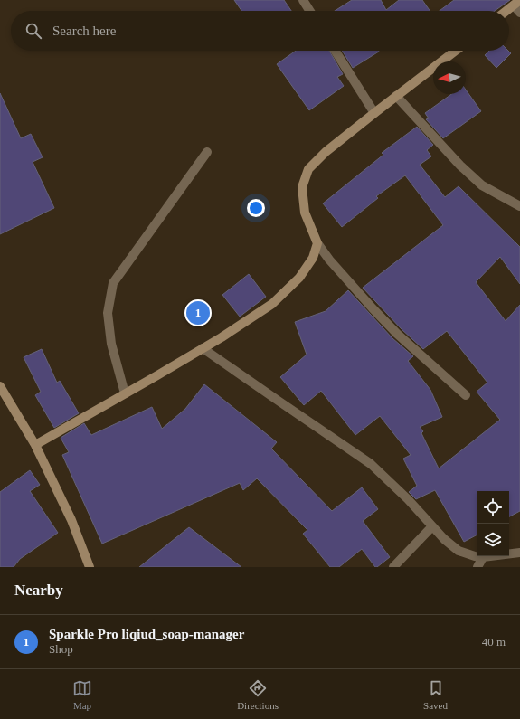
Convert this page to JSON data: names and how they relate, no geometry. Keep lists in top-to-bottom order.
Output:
{
  "north": "left",
  "page": {
    "search": "Search here",
    "pins": "1",
    "heading": "Nearby",
    "list": [
      {
        "mark": "1",
        "name": "Sparkle Pro liqiud_soap-manager",
        "note": "Shop",
        "value": "40 m"
      }
    ],
    "nav": ["Map", "Directions", "Saved"]
  }
}
